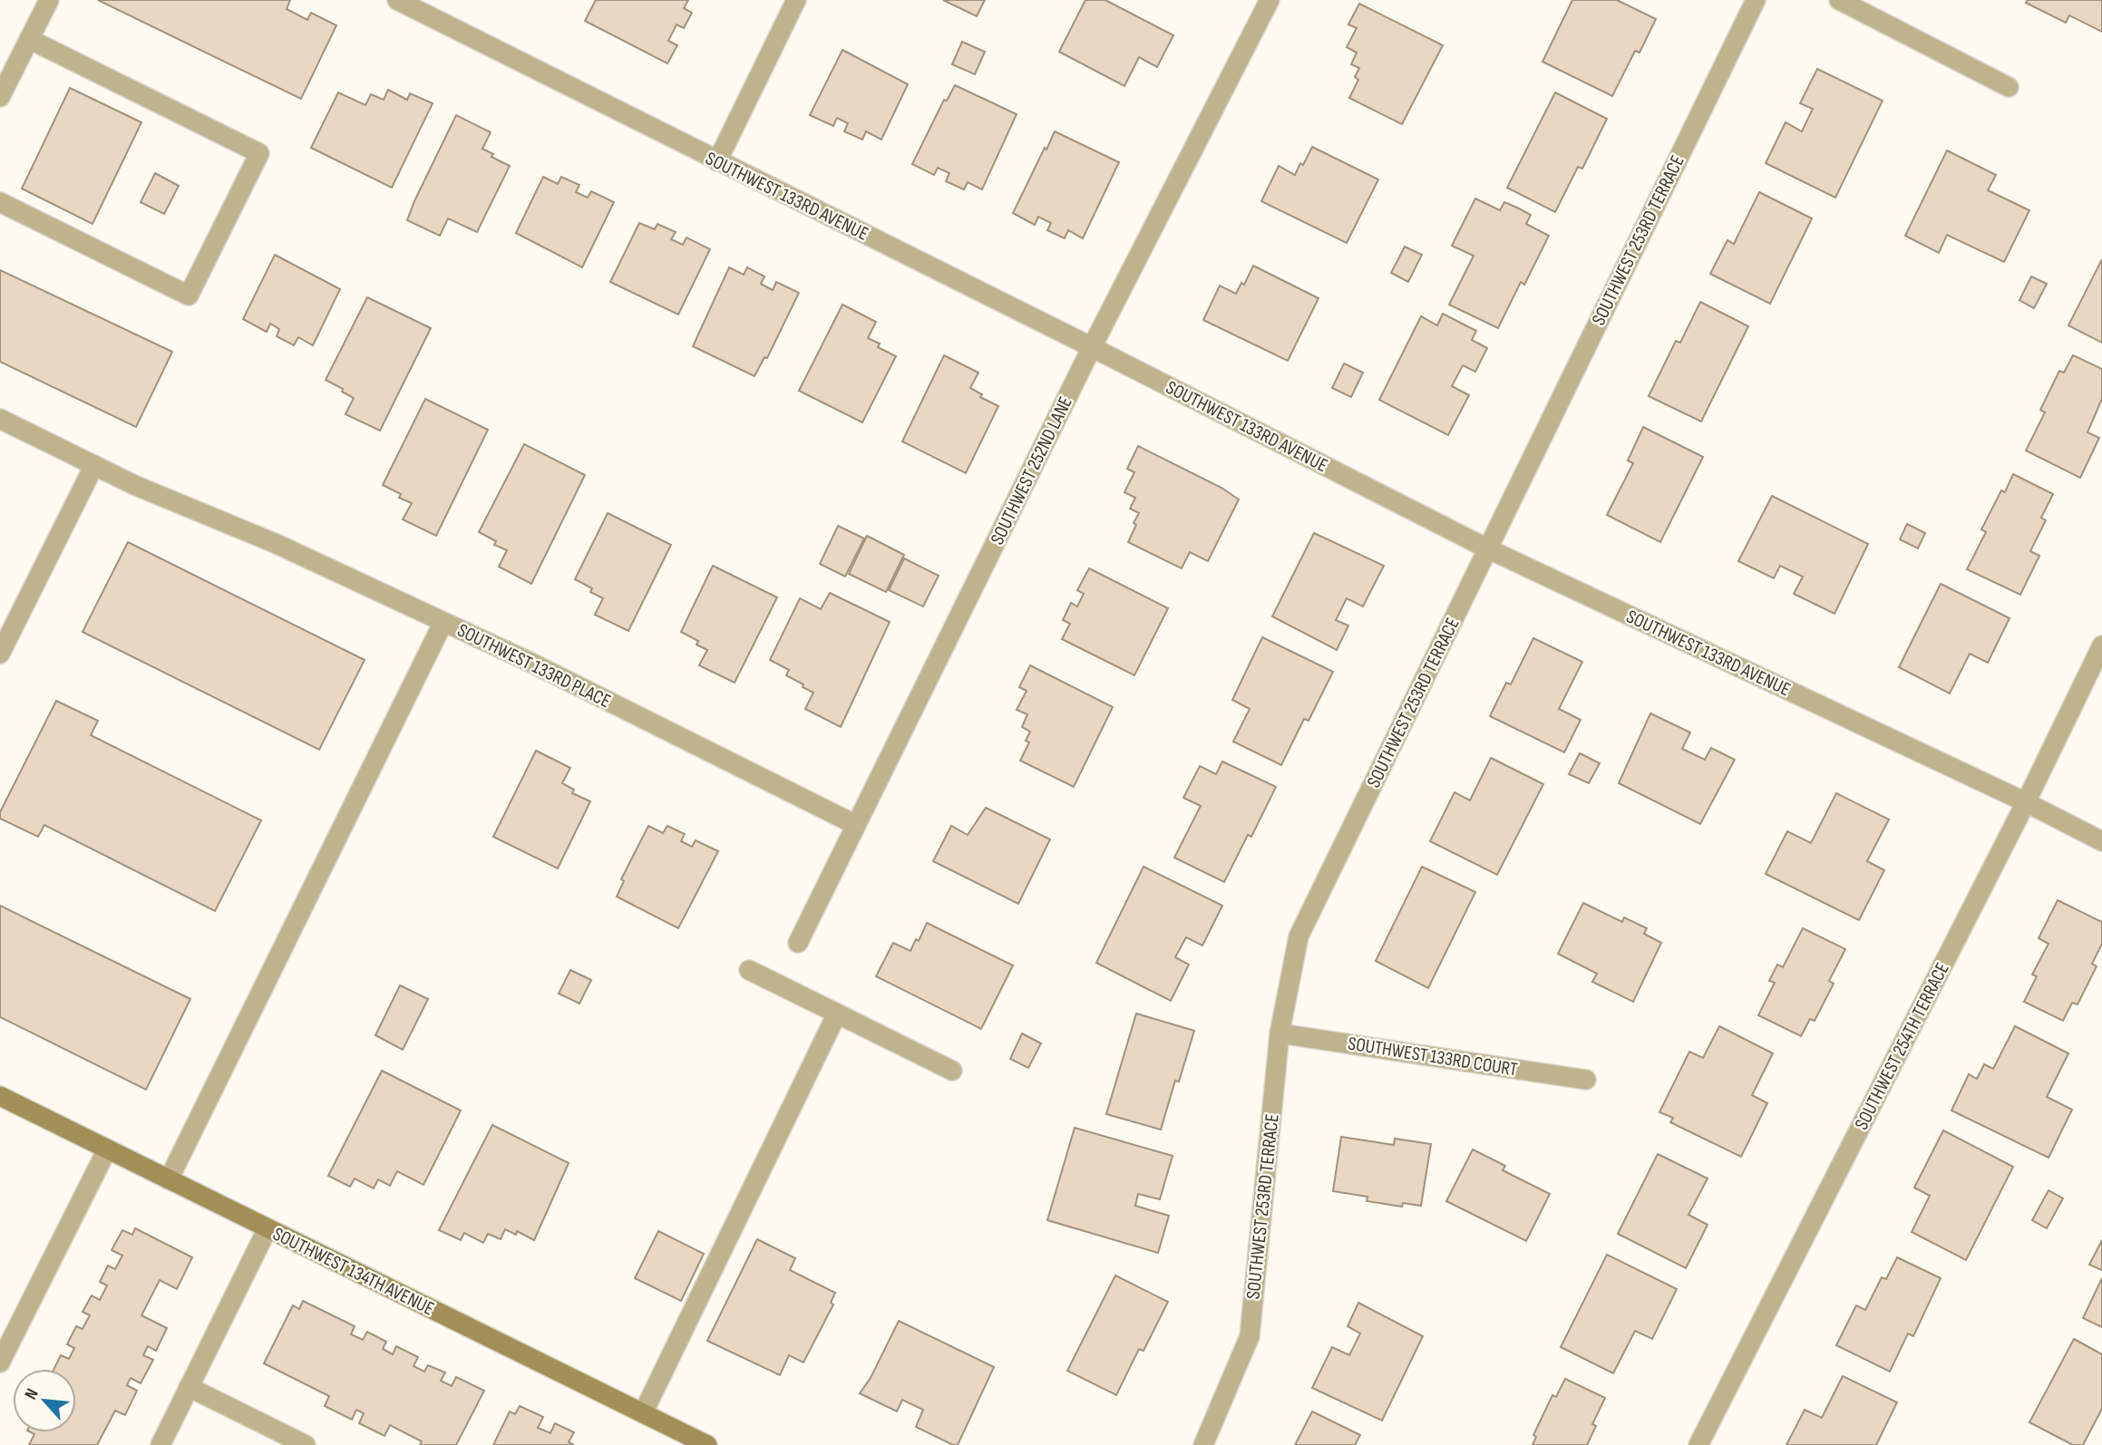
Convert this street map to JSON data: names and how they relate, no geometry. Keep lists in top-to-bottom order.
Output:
{
  "streets": {
    "street": [
      "SOUTHWEST 133RD AVENUE",
      "SOUTHWEST 253RD TERRACE",
      "SOUTHWEST 252ND LANE",
      "SOUTHWEST 133RD PLACE",
      "SOUTHWEST 254TH TERRACE",
      "SOUTHWEST 133RD COURT",
      "SOUTHWEST 134TH AVENUE"
    ]
  },
  "crossings": [
    ["SOUTHWEST 133RD AVENUE", "SOUTHWEST 253RD TERRACE"],
    ["SOUTHWEST 133RD AVENUE", "SOUTHWEST 252ND LANE"],
    ["SOUTHWEST 133RD AVENUE", "SOUTHWEST 254TH TERRACE"],
    ["SOUTHWEST 253RD TERRACE", "SOUTHWEST 133RD COURT"],
    ["SOUTHWEST 252ND LANE", "SOUTHWEST 133RD PLACE"]
  ],
  "north": "top left"
}
